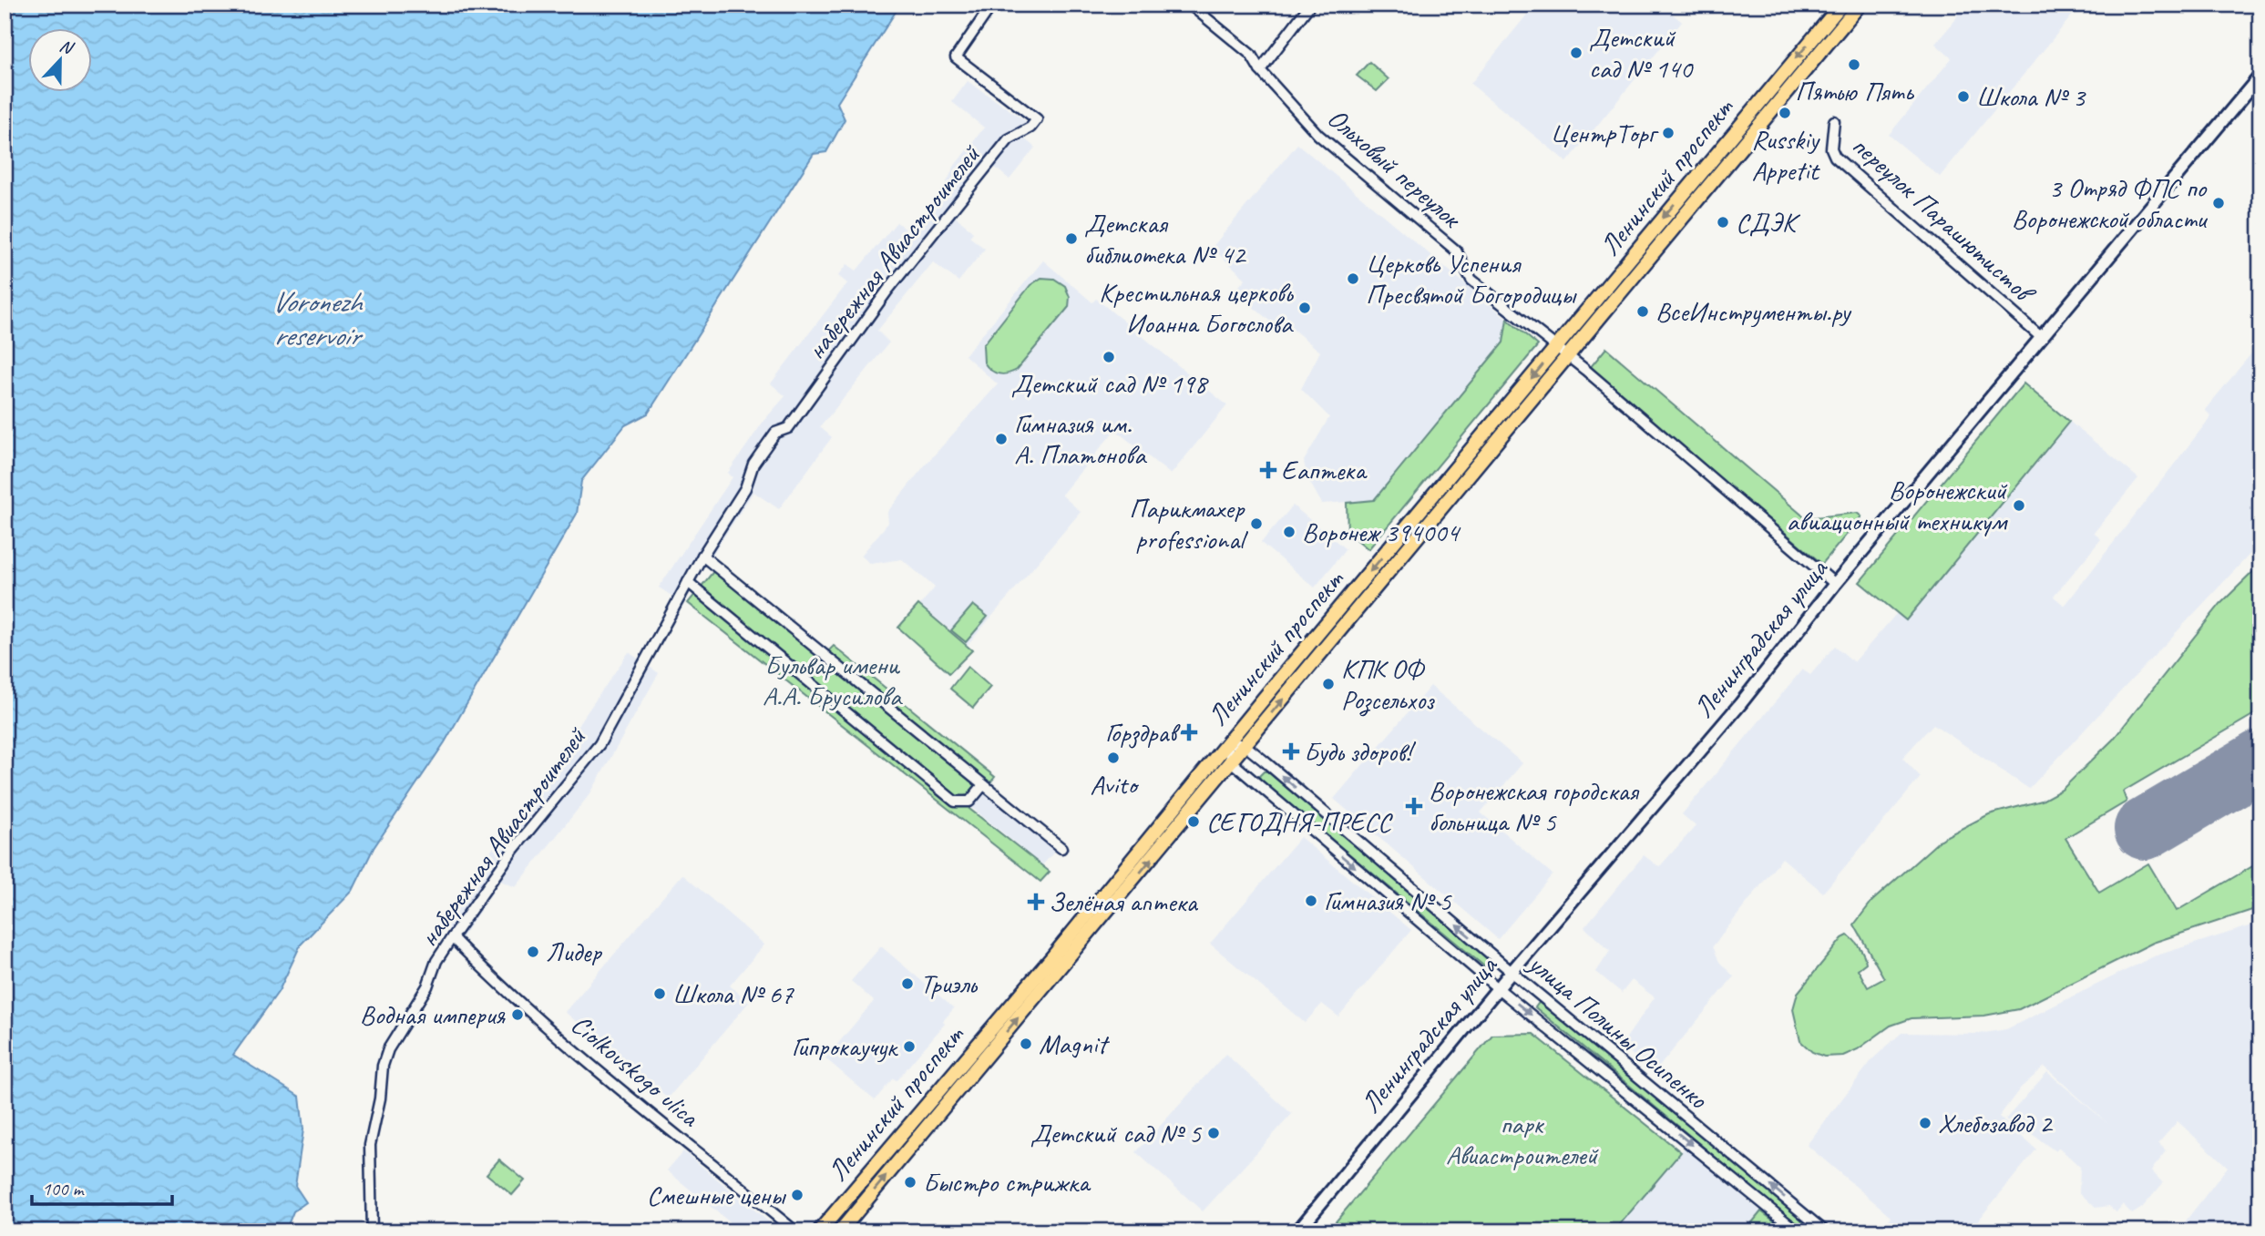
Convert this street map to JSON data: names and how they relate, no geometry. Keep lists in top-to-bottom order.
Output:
{
  "streets": {
    "main road": ["Ленинский проспект", "Ленинградская улица"],
    "street": [
      "Ольховый переулок",
      "переулок Парашютистов",
      "набережная Авиастроителей",
      "улица Полины Осипенко",
      "Ciolkovskogo ulica"
    ]
  },
  "crossings": [
    ["Ольховый переулок", "Ленинский проспект"],
    ["Ольховый переулок", "Ленинградская улица"],
    ["Ленинский проспект", "улица Полины Осипенко"],
    ["переулок Парашютистов", "Ленинградская улица"],
    ["набережная Авиастроителей", "Ciolkovskogo ulica"],
    ["Ленинградская улица", "улица Полины Осипенко"]
  ],
  "water": ["Voronezh reservoir"],
  "parks": ["Бульвар имени А.А. Брусилова", "парк Авиастроителей"],
  "places": {
    "other": [
      "Детский сад № 140",
      "Пятью Пять",
      "Школа № 3",
      "Russkiy Appetit",
      "ЦентрТорг",
      "3 Отряд ФПС по Воронежской области",
      "СДЭК",
      "Детская библиотека № 42",
      "Церковь Успения Пресвятой Богородицы",
      "Крестильная церковь Иоанна Богослова",
      "ВсеИнструменты.ру",
      "Детский сад № 198",
      "Гимназия им. А. Платонова",
      "Воронежский авиационный техникум",
      "Парикмахер professional",
      "Воронеж 394004",
      "КПК ОФ Розсельхоз",
      "Avito",
      "СЕГОДНЯ-ПРЕСС",
      "Гимназия № 5",
      "Лидер",
      "Триэль",
      "Школа № 67",
      "Водная империя",
      "Magnit",
      "Гипрокаучук",
      "Хлебозавод 2",
      "Детский сад № 5",
      "Быстро стрижка",
      "Смешные цены"
    ],
    "health": [
      "Еаптека",
      "Горздрав",
      "Будь здоров!",
      "Воронежская городская больница № 5",
      "Зелёная аптека"
    ]
  },
  "scale_bar": "100 m",
  "north": "top"
}
